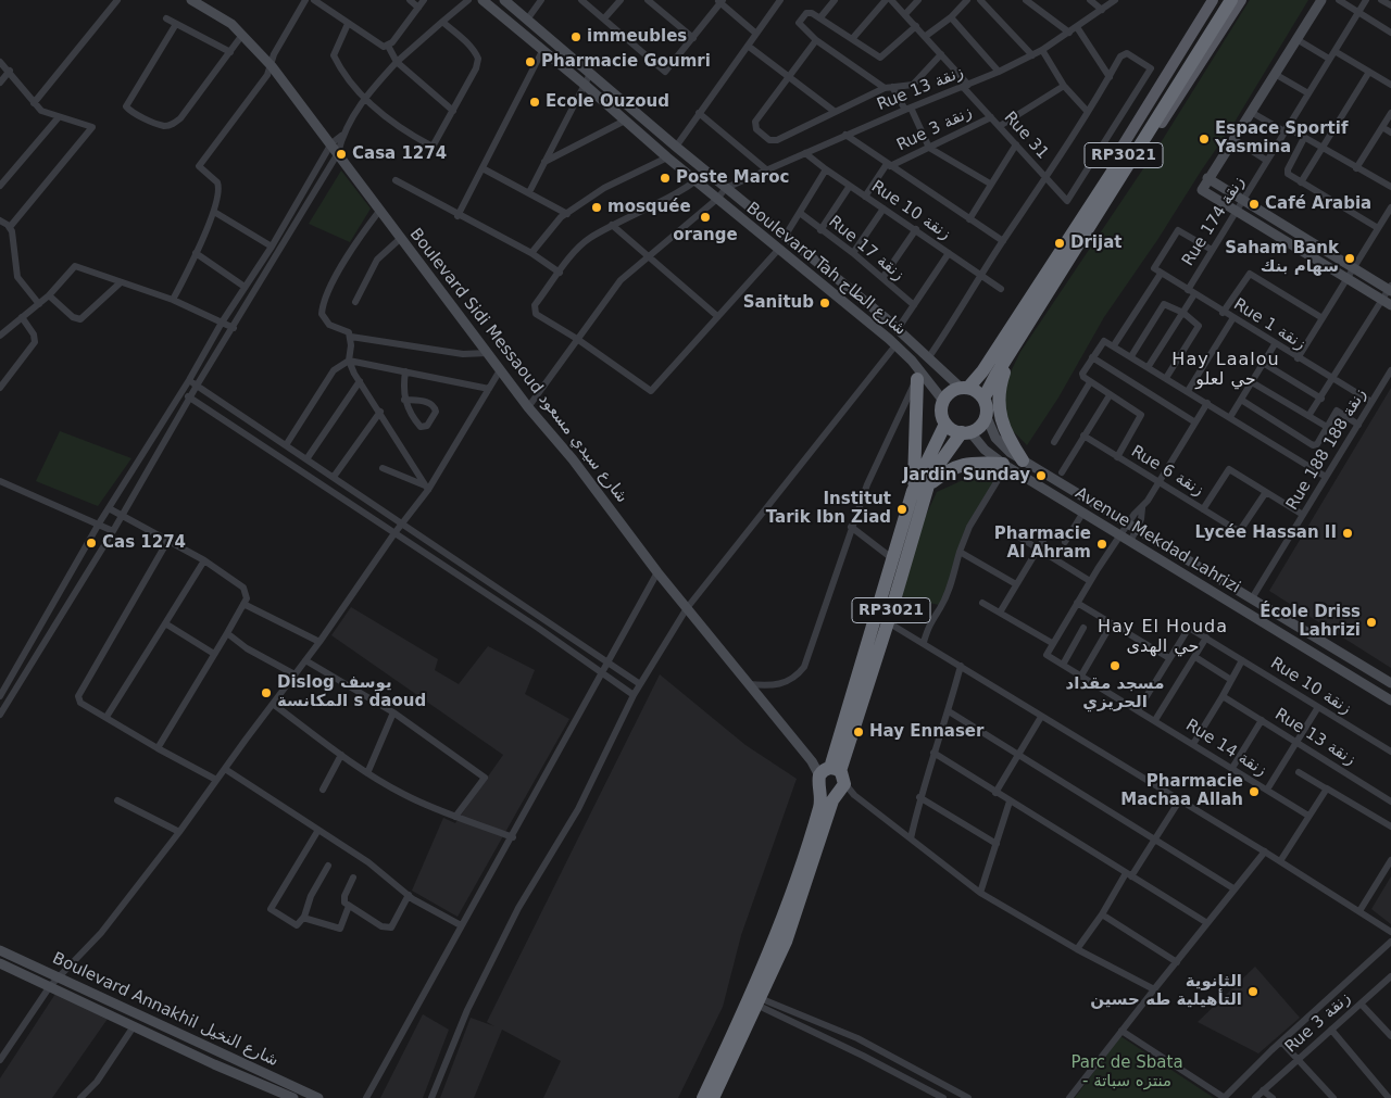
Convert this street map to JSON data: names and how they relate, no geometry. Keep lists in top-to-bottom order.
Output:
{
  "streets": {
    "highway": ["RP3021"],
    "street": [
      "Rue 13 زنقة",
      "Rue 3 زنقة",
      "Rue 31",
      "Rue 10 زنقة",
      "Rue 174 زنقة",
      "Rue 17 زنقة",
      "Boulevard Tah شارع الطاح",
      "Rue 1 زنقة",
      "Boulevard Sidi Messaoud شارع سيدي مسعود",
      "Rue 188 زنقة 188",
      "Rue 6 زنقة",
      "Avenue Mekdad Lahrizi",
      "Rue 14 زنقة",
      "Boulevard Annakhil شارع النخيل"
    ]
  },
  "crossings": [
    ["Rue 13 زنقة", "Rue 31"],
    ["Rue 13 زنقة", "Rue 10 زنقة"],
    ["Rue 13 زنقة", "Boulevard Tah شارع الطاح"],
    ["Rue 3 زنقة", "Rue 31"],
    ["Rue 3 زنقة", "Rue 10 زنقة"],
    ["RP3021", "Boulevard Tah شارع الطاح"],
    ["RP3021", "Boulevard Sidi Messaoud شارع سيدي مسعود"],
    ["RP3021", "Avenue Mekdad Lahrizi"],
    ["Rue 174 زنقة", "Rue 1 زنقة"],
    ["Boulevard Tah شارع الطاح", "Avenue Mekdad Lahrizi"],
    ["Rue 1 زنقة", "Rue 188 زنقة 188"],
    ["Rue 188 زنقة 188", "Avenue Mekdad Lahrizi"]
  ],
  "districts": ["Hay Laalou حي لعلو", "Hay El Houda حي الهدى"],
  "parks": ["Parc de Sbata - منتزه سباتة"],
  "places": [
    "immeubles",
    "Pharmacie Goumri",
    "Ecole Ouzoud",
    "Espace Sportif Yasmina",
    "Casa 1274",
    "Poste Maroc",
    "Café Arabia",
    "mosquée",
    "orange",
    "Drijat",
    "Saham Bank سهام بنك",
    "Sanitub",
    "Jardin Sunday",
    "Institut Tarik Ibn Ziad",
    "Lycée Hassan II",
    "Cas 1274",
    "Pharmacie Al Ahram",
    "École Driss Lahrizi",
    "مسجد مقداد الحريزي",
    "Dislog يوسف المكانسة s daoud",
    "Hay Ennaser",
    "Pharmacie Machaa Allah",
    "الثانوية التأهيلية طه حسين"
  ]
}
